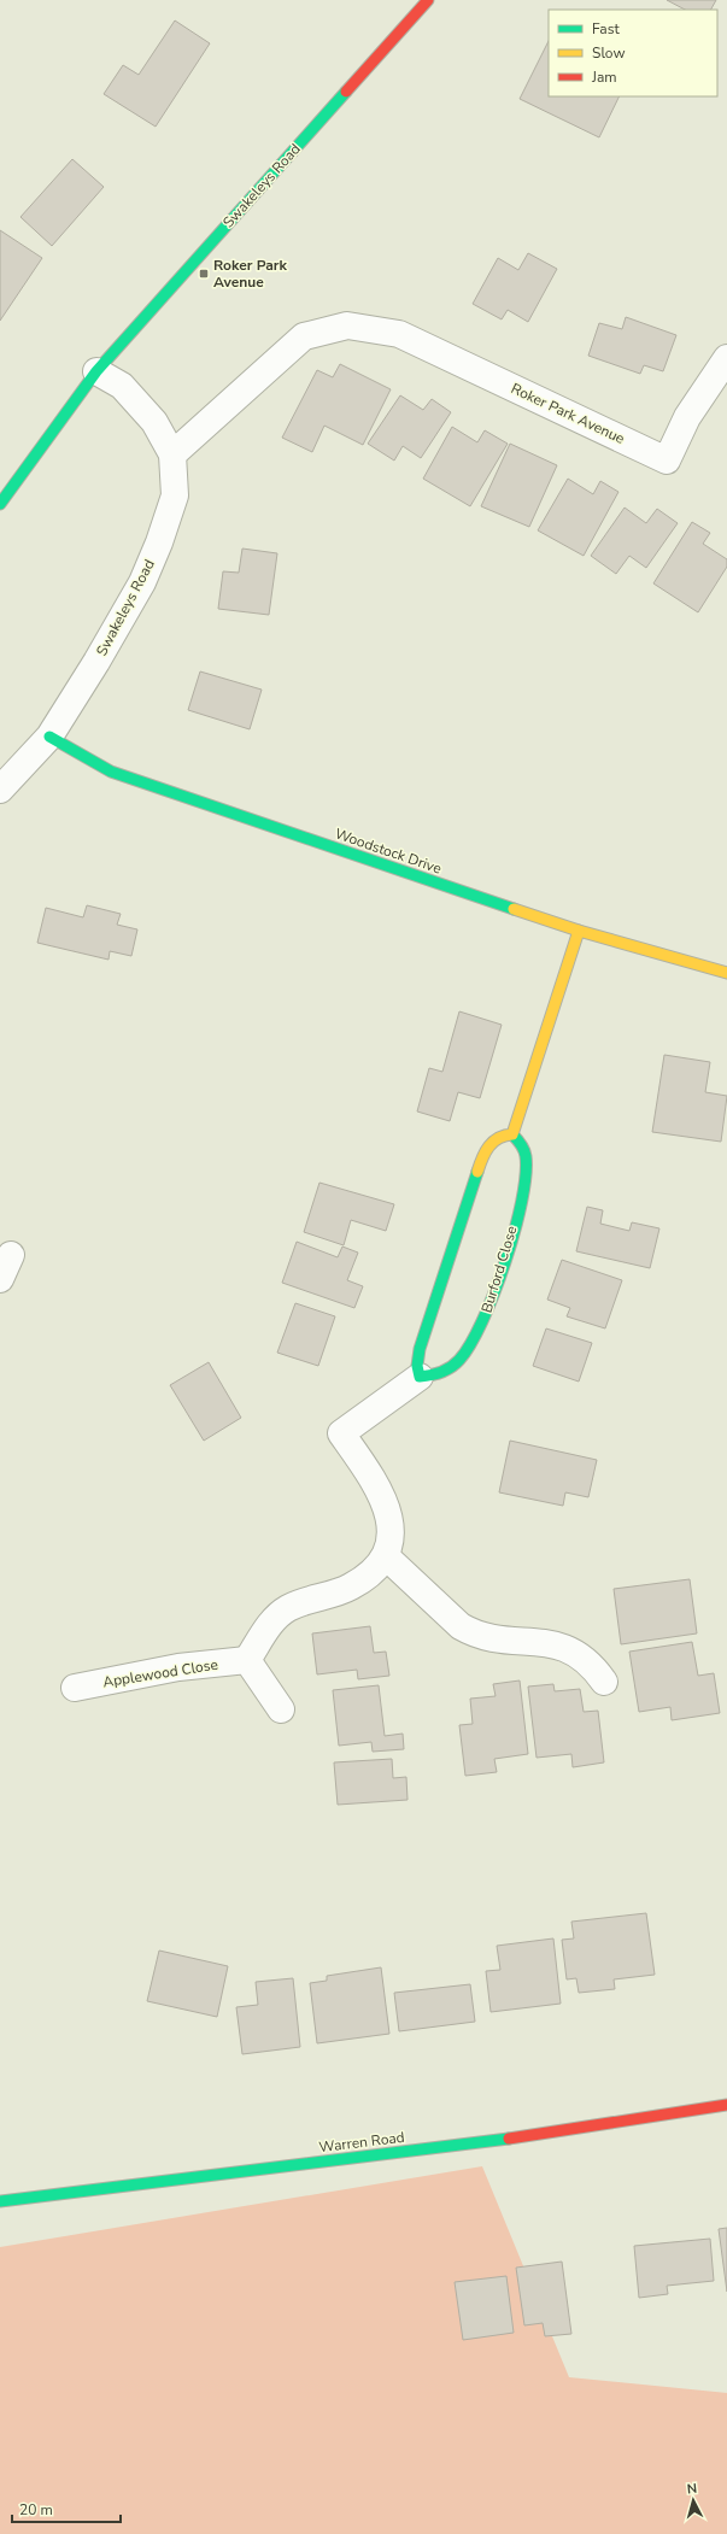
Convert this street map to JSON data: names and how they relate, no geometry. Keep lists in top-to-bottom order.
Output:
{
  "streets": {
    "street": [
      "Swakeleys Road",
      "Roker Park Avenue",
      "Woodstock Drive",
      "Burford Close",
      "Applewood Close",
      "Warren Road"
    ]
  },
  "crossings": [
    ["Swakeleys Road", "Roker Park Avenue"],
    ["Swakeleys Road", "Woodstock Drive"]
  ],
  "places": {
    "transit": ["Roker Park Avenue"]
  },
  "legend": ["Fast", "Slow", "Jam"],
  "scale_bar": "20 m",
  "north": "top"
}
